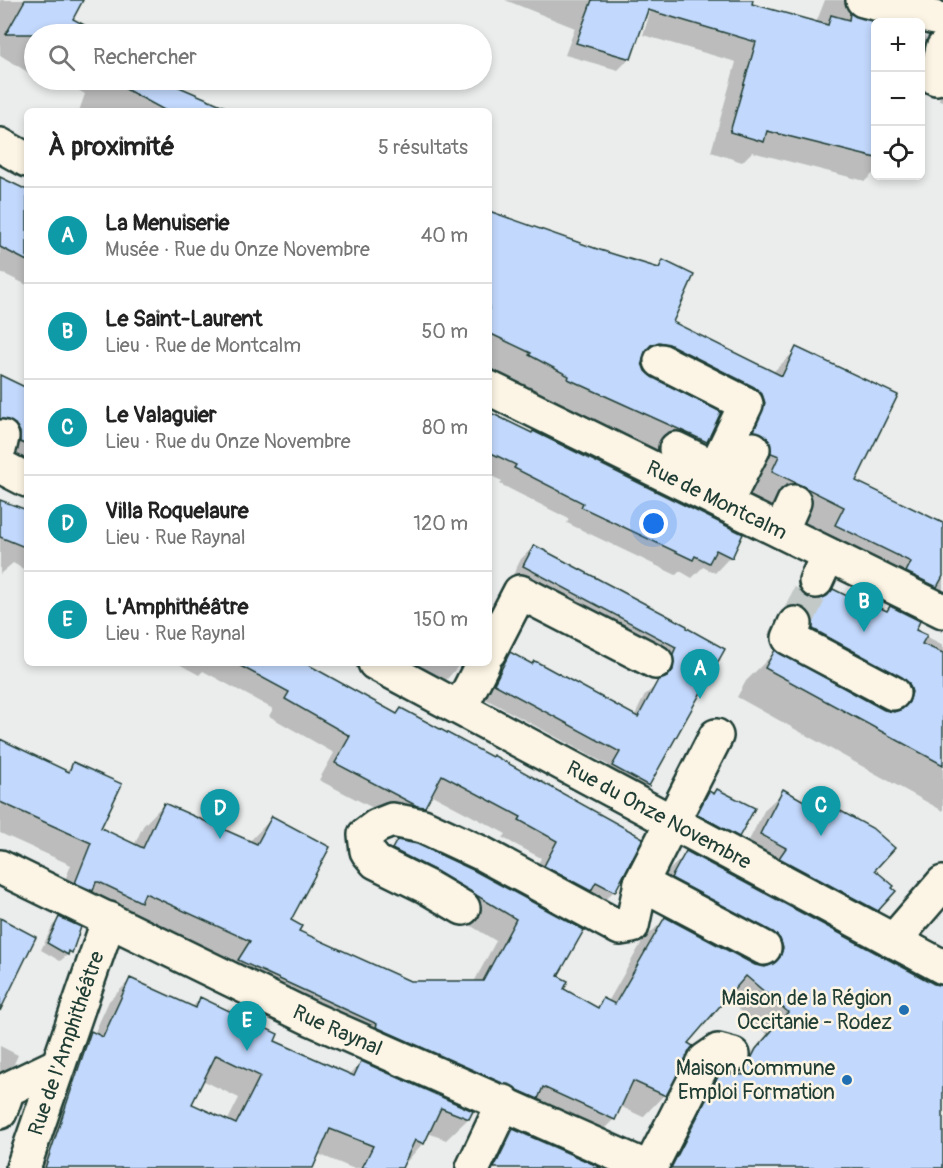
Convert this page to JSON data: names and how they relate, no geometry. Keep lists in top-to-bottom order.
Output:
{
  "streets": {
    "street": [
      "Rue de Montcalm",
      "Rue du Onze Novembre",
      "Rue Raynal",
      "Rue de l'Amphithéâtre"
    ]
  },
  "crossings": [
    ["Rue Raynal", "Rue de l'Amphithéâtre"]
  ],
  "places": ["Maison de la Région Occitanie - Rodez", "Maison Commune Emploi Formation"],
  "page": {
    "map_buttons": ["+", "−"],
    "search": "Rechercher",
    "heading": ["À proximité", "5 résultats"],
    "list": [
      {
        "mark": "A",
        "name": "La Menuiserie",
        "note": "Musée · Rue du Onze Novembre",
        "value": "40 m"
      },
      {
        "mark": "B",
        "name": "Le Saint-Laurent",
        "note": "Lieu · Rue de Montcalm",
        "value": "50 m"
      },
      {
        "mark": "C",
        "name": "Le Valaguier",
        "note": "Lieu · Rue du Onze Novembre",
        "value": "80 m"
      },
      {
        "mark": "D",
        "name": "Villa Roquelaure",
        "note": "Lieu · Rue Raynal",
        "value": "120 m"
      },
      {
        "mark": "E",
        "name": "L'Amphithéâtre",
        "note": "Lieu · Rue Raynal",
        "value": "150 m"
      }
    ],
    "pins": [
      "B",
      "A",
      "C",
      "D",
      "E"
    ]
  }
}
